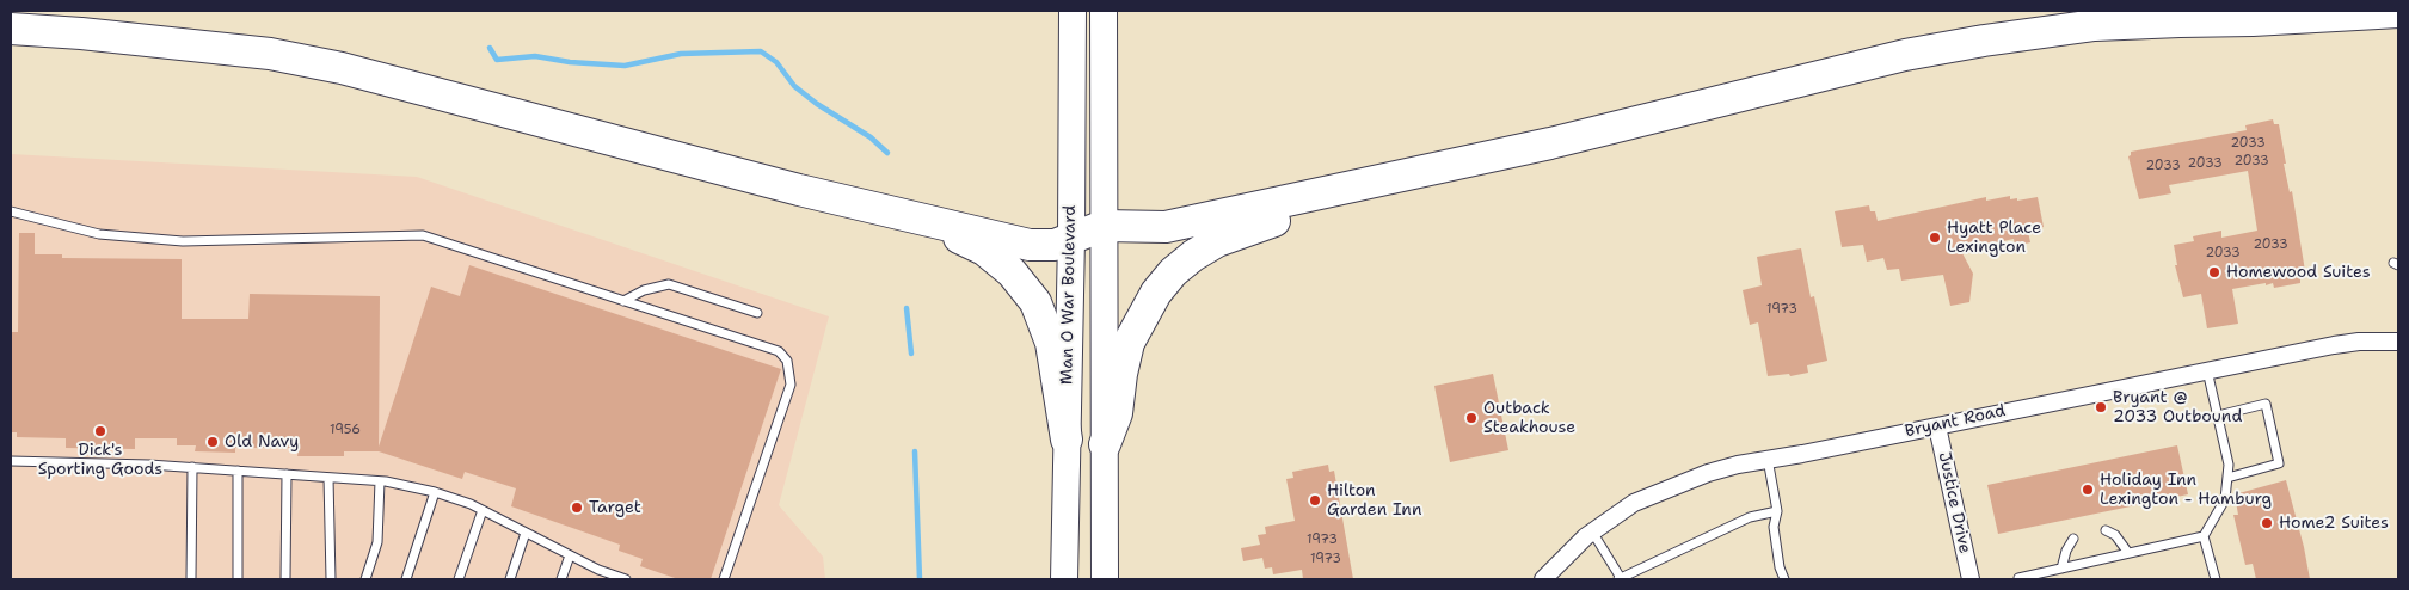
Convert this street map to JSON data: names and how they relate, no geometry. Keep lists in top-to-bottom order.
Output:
{
  "streets": {
    "main road": ["Man O War Boulevard"],
    "street": ["Bryant Road", "Justice Drive"]
  },
  "crossings": [
    ["Bryant Road", "Justice Drive"]
  ],
  "places": [
    "Hyatt Place Lexington",
    "Homewood Suites",
    "Bryant @ 2033 Outbound",
    "Outback Steakhouse",
    "Dick's Sporting Goods",
    "Old Navy",
    "Holiday Inn Lexington - Hamburg",
    "Hilton Garden Inn",
    "Target",
    "Home2 Suites"
  ],
  "house_numbers": [
    "2033",
    "2033",
    "2033",
    "2033",
    "2033",
    "2033",
    "1973",
    "1956",
    "1973",
    "1973"
  ]
}
